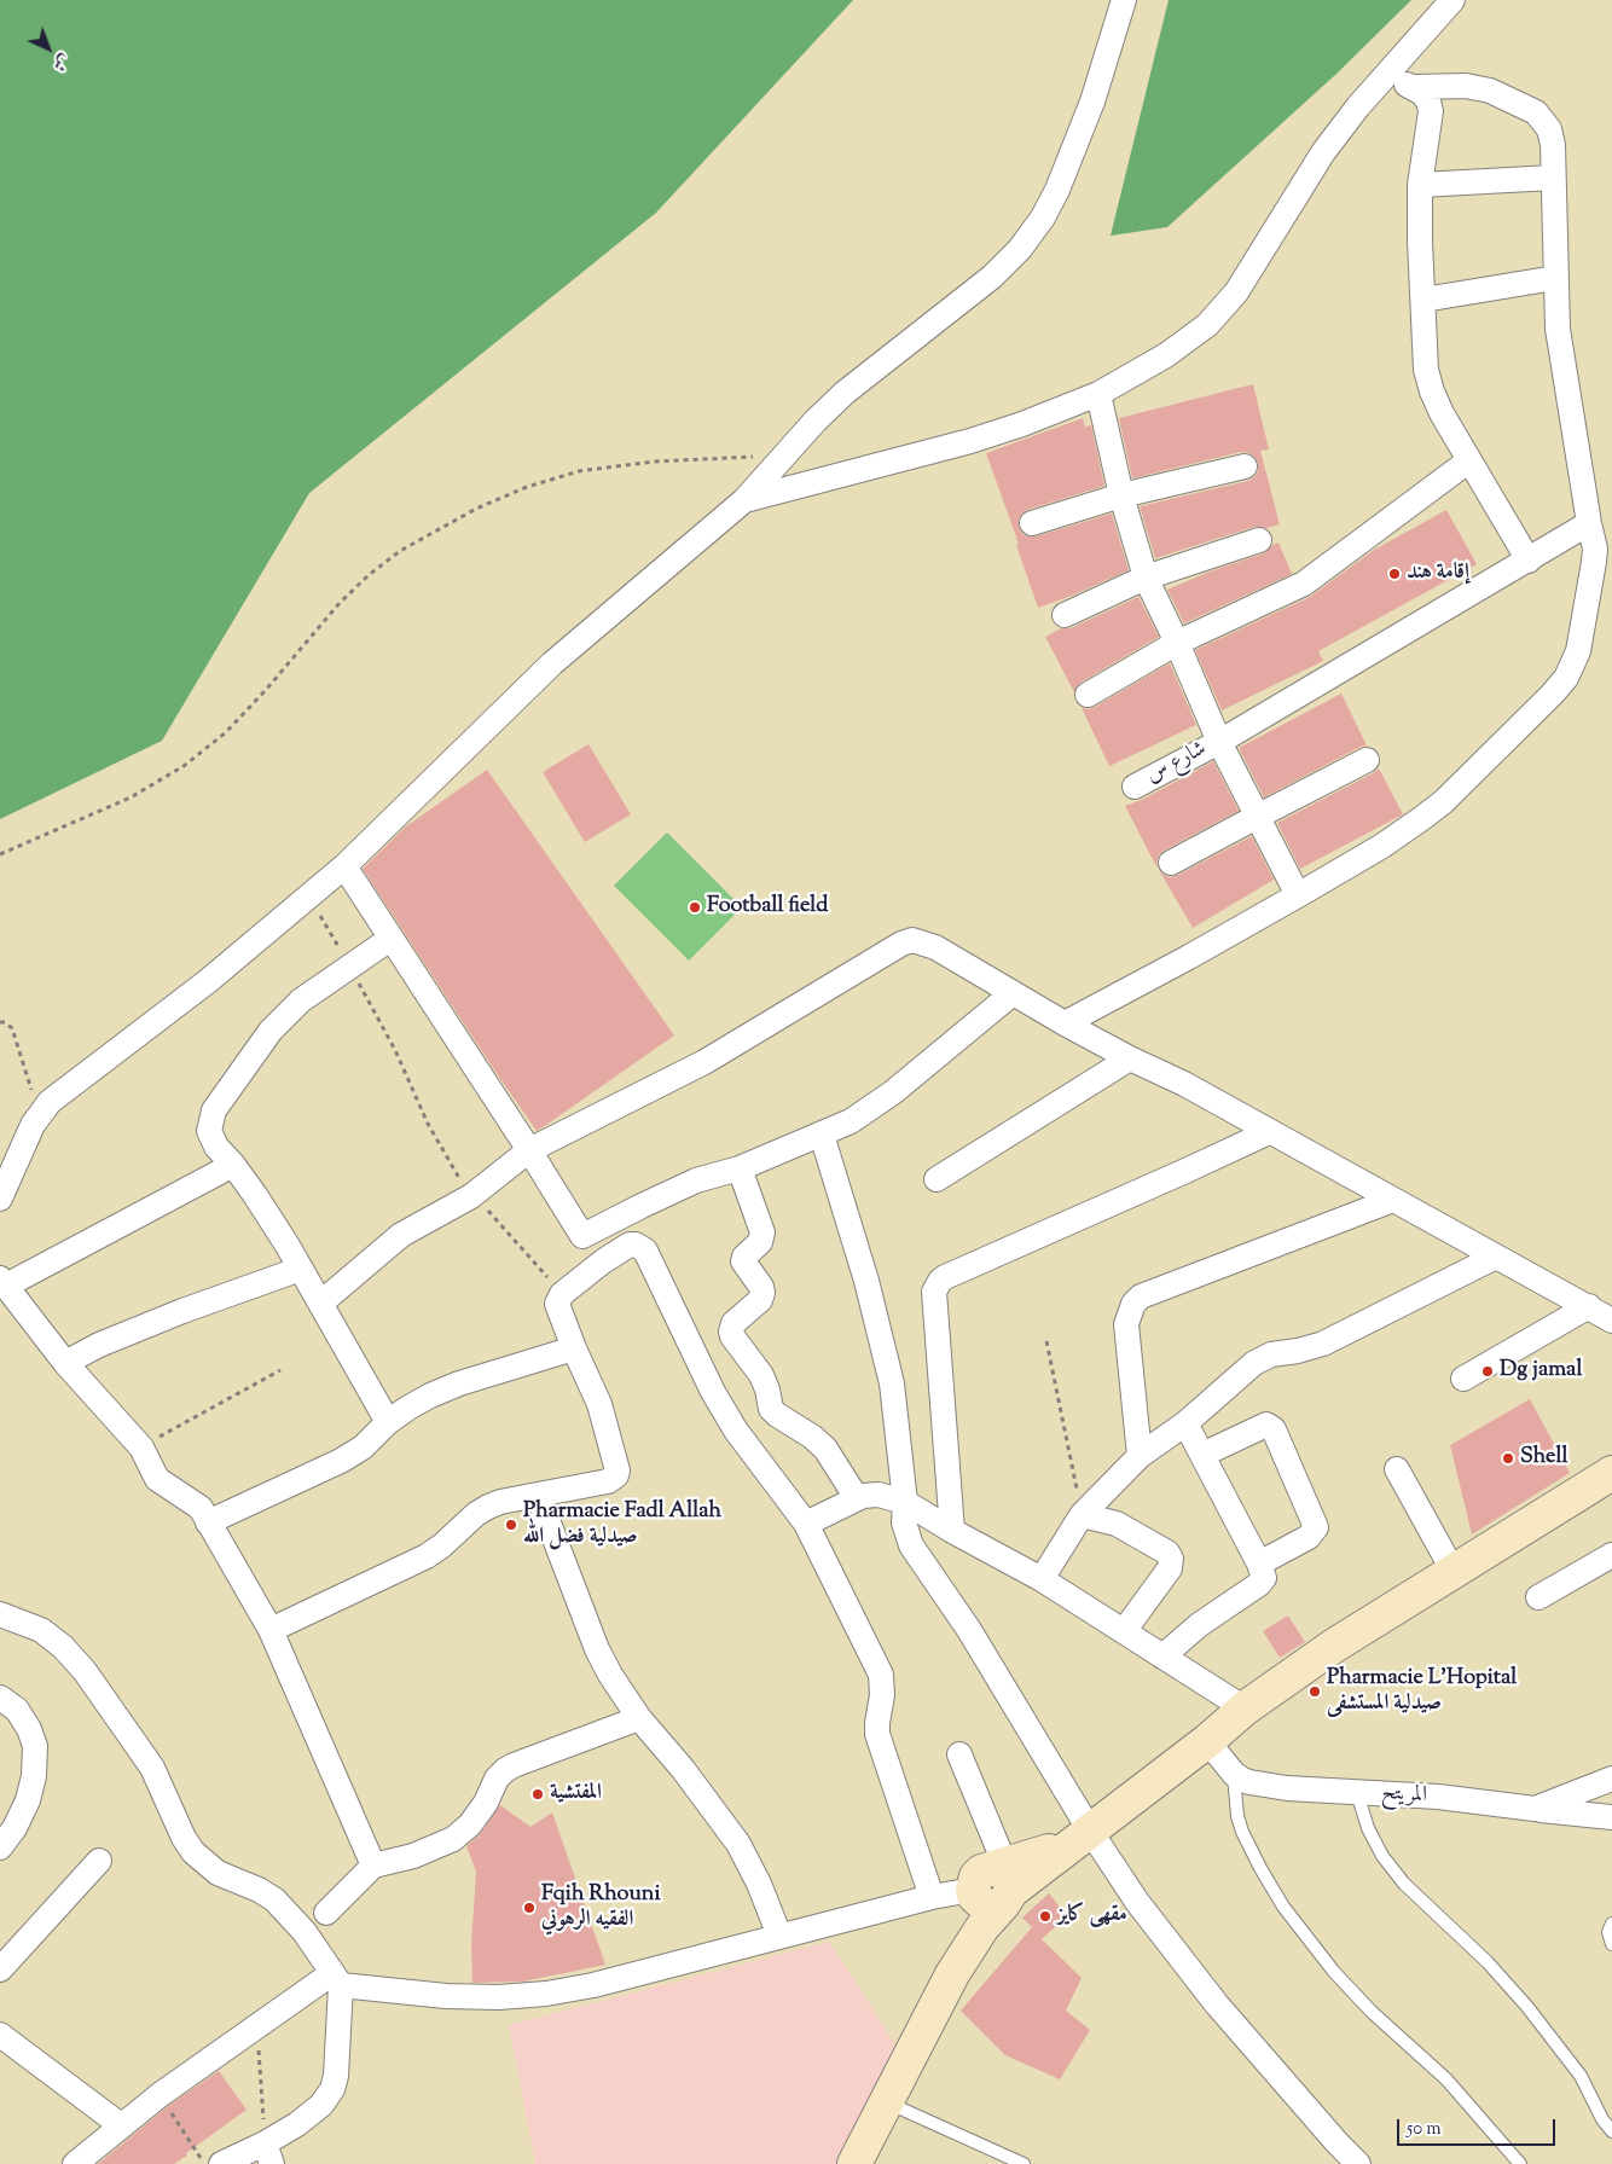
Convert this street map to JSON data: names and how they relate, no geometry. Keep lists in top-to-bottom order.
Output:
{
  "streets": {
    "street": ["شارع س", "المريتح"]
  },
  "places": [
    "إقامة هند",
    "Football field",
    "Dg jamal",
    "Shell",
    "Pharmacie Fadl Allah صيدلية فضل الله",
    "Pharmacie L'Hopital صيدلية المستشفى",
    "المفتشية",
    "Fqih Rhouni الفقيه الرهوني",
    "مقهى كايز"
  ],
  "scale_bar": "50 m",
  "north": "bottom right"
}
